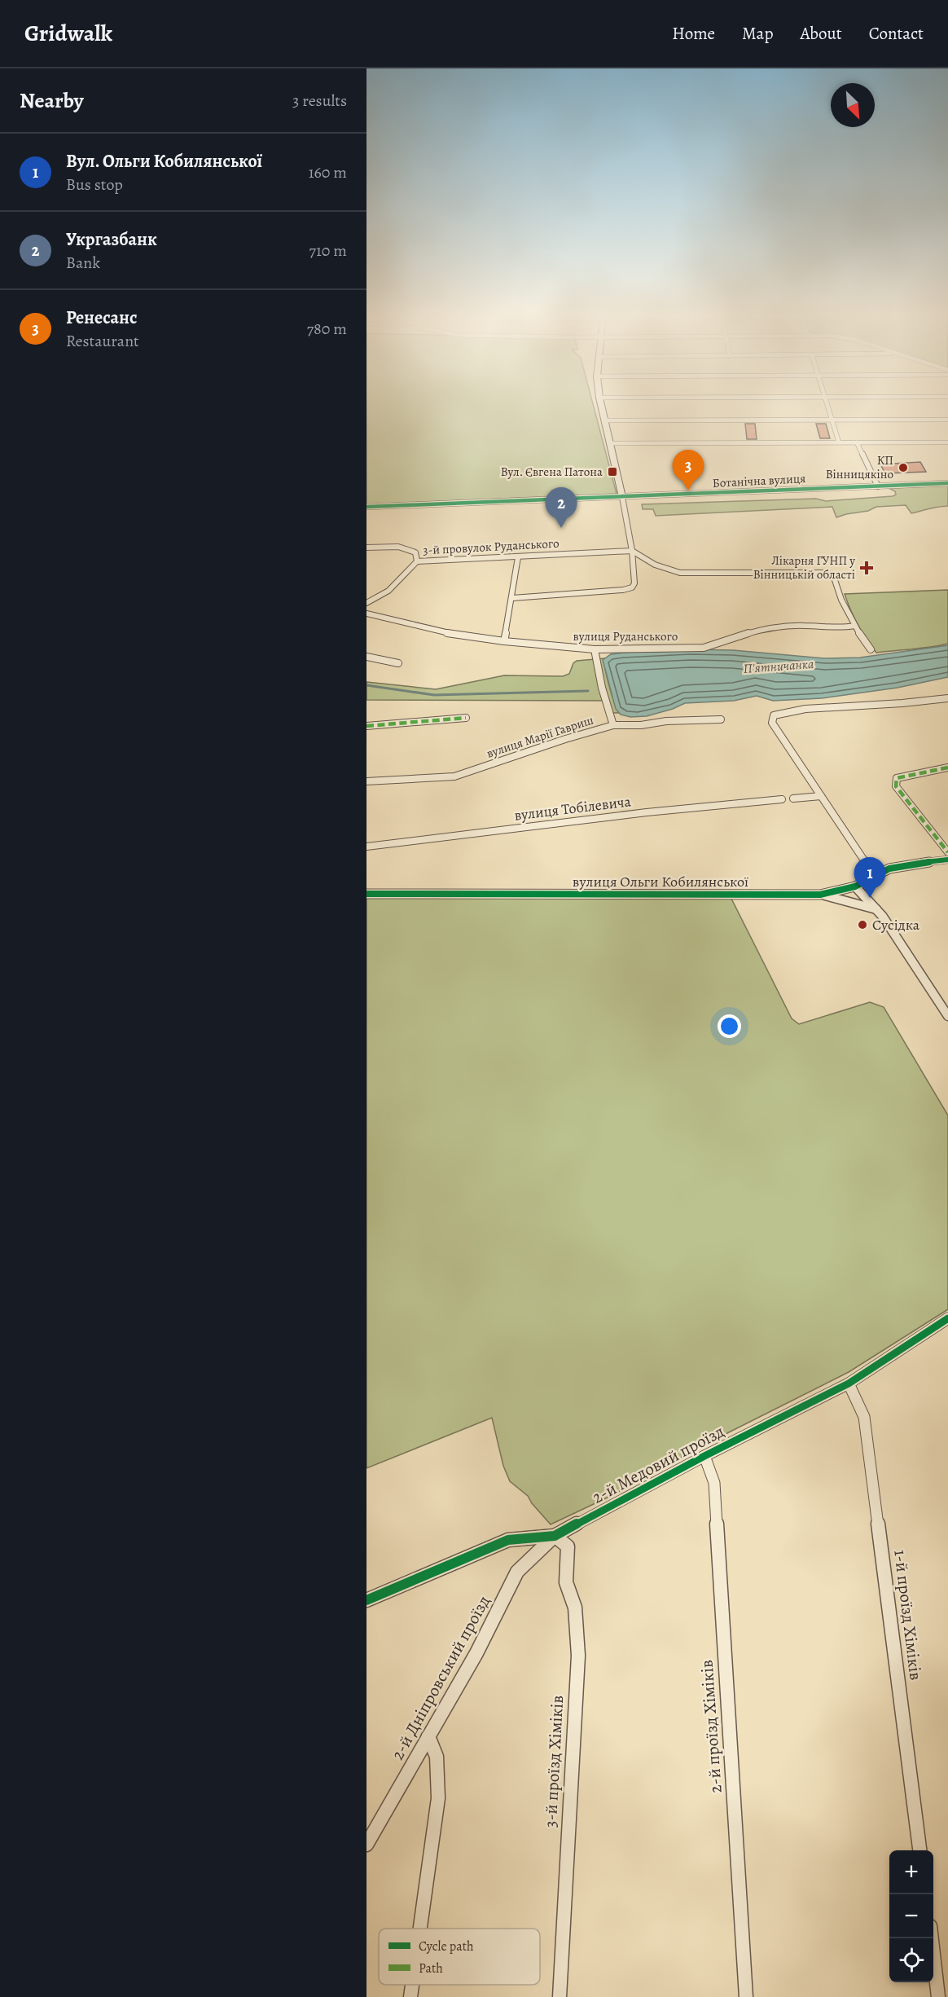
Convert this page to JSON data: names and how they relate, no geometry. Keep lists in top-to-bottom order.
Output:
{
  "streets": {
    "street": [
      "Ботанічна вулиця",
      "3-й провулок Руданського",
      "вулиця Руданського",
      "вулиця Марії Гавриш",
      "вулиця Тобілевича",
      "вулиця Ольги Кобилянської",
      "2-й Медовий проїзд",
      "1-й проїзд Хіміків",
      "2-й Дніпровський проїзд",
      "2-й проїзд Хіміків",
      "3-й проїзд Хіміків"
    ]
  },
  "crossings": [
    ["2-й Медовий проїзд", "1-й проїзд Хіміків"],
    ["2-й Медовий проїзд", "2-й Дніпровський проїзд"],
    ["2-й Медовий проїзд", "2-й проїзд Хіміків"],
    ["2-й Медовий проїзд", "3-й проїзд Хіміків"],
    ["2-й Дніпровський проїзд", "3-й проїзд Хіміків"]
  ],
  "water": ["П'ятничанка"],
  "places": {
    "other": ["КП Вінницякіно", "Сусідка"],
    "transit": ["Вул. Євгена Патона"],
    "health": ["Лікарня ГУНП у Вінницькій області"]
  },
  "legend": ["Cycle path", "Path"],
  "north": "bottom right",
  "page": {
    "header": "Gridwalk",
    "nav": [
      "Home",
      "Map",
      "About",
      "Contact"
    ],
    "heading": ["Nearby", "3 results"],
    "list": [
      {
        "mark": "1",
        "name": "Вул. Ольги Кобилянської",
        "note": "Bus stop",
        "value": "160 m"
      },
      {
        "mark": "2",
        "name": "Укргазбанк",
        "note": "Bank",
        "value": "710 m"
      },
      {
        "mark": "3",
        "name": "Ренесанс",
        "note": "Restaurant",
        "value": "780 m"
      }
    ],
    "pins": ["3", "2", "1"],
    "map_buttons": ["+", "−"]
  }
}
